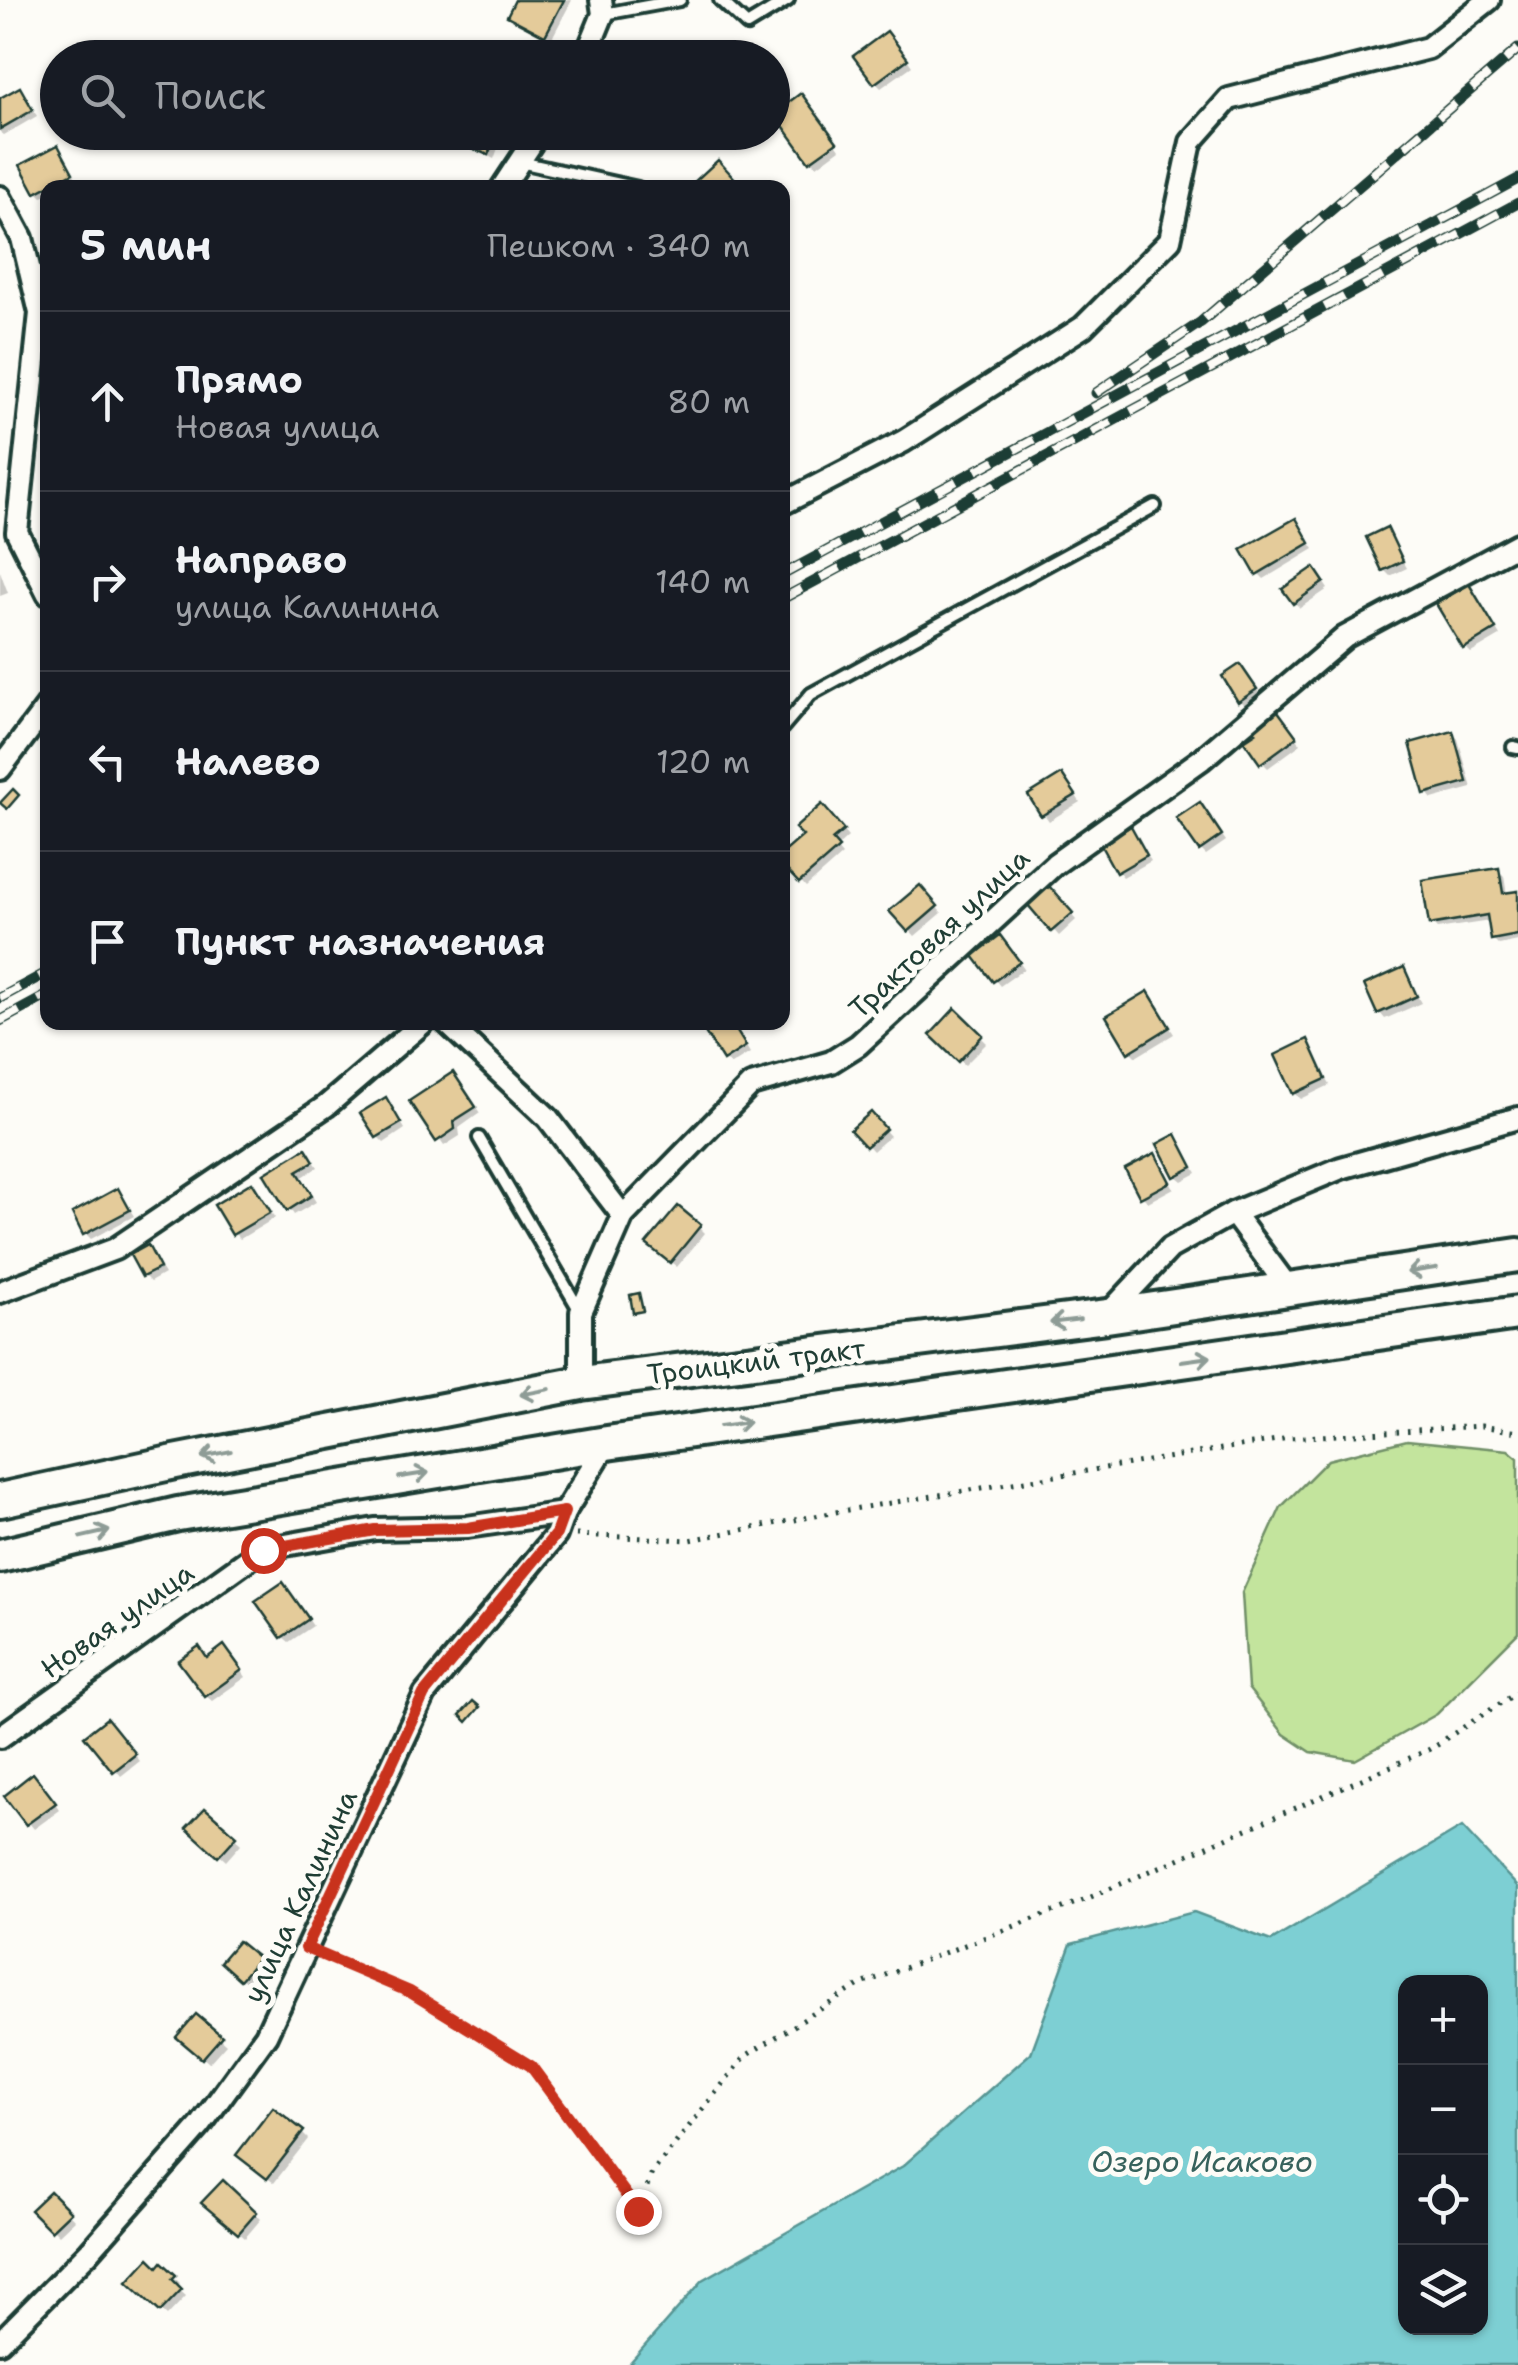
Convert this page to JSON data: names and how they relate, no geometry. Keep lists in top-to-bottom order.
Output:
{
  "streets": {
    "main road": ["Троицкий тракт"],
    "street": ["Трактовая улица", "Новая улица", "улица Калинина"]
  },
  "crossings": [
    ["Троицкий тракт", "улица Калинина"],
    ["Новая улица", "улица Калинина"]
  ],
  "water": ["Озеро Исаково"],
  "page": {
    "search": "Поиск",
    "heading": ["5 мин", "Пешком · 340 m"],
    "list": [
      ["Прямо", "Новая улица", "80 m"],
      ["Направо", "улица Калинина", "140 m"],
      ["Налево", "120 m"],
      "Пункт назначения"
    ],
    "map_buttons": ["+", "−"]
  }
}
